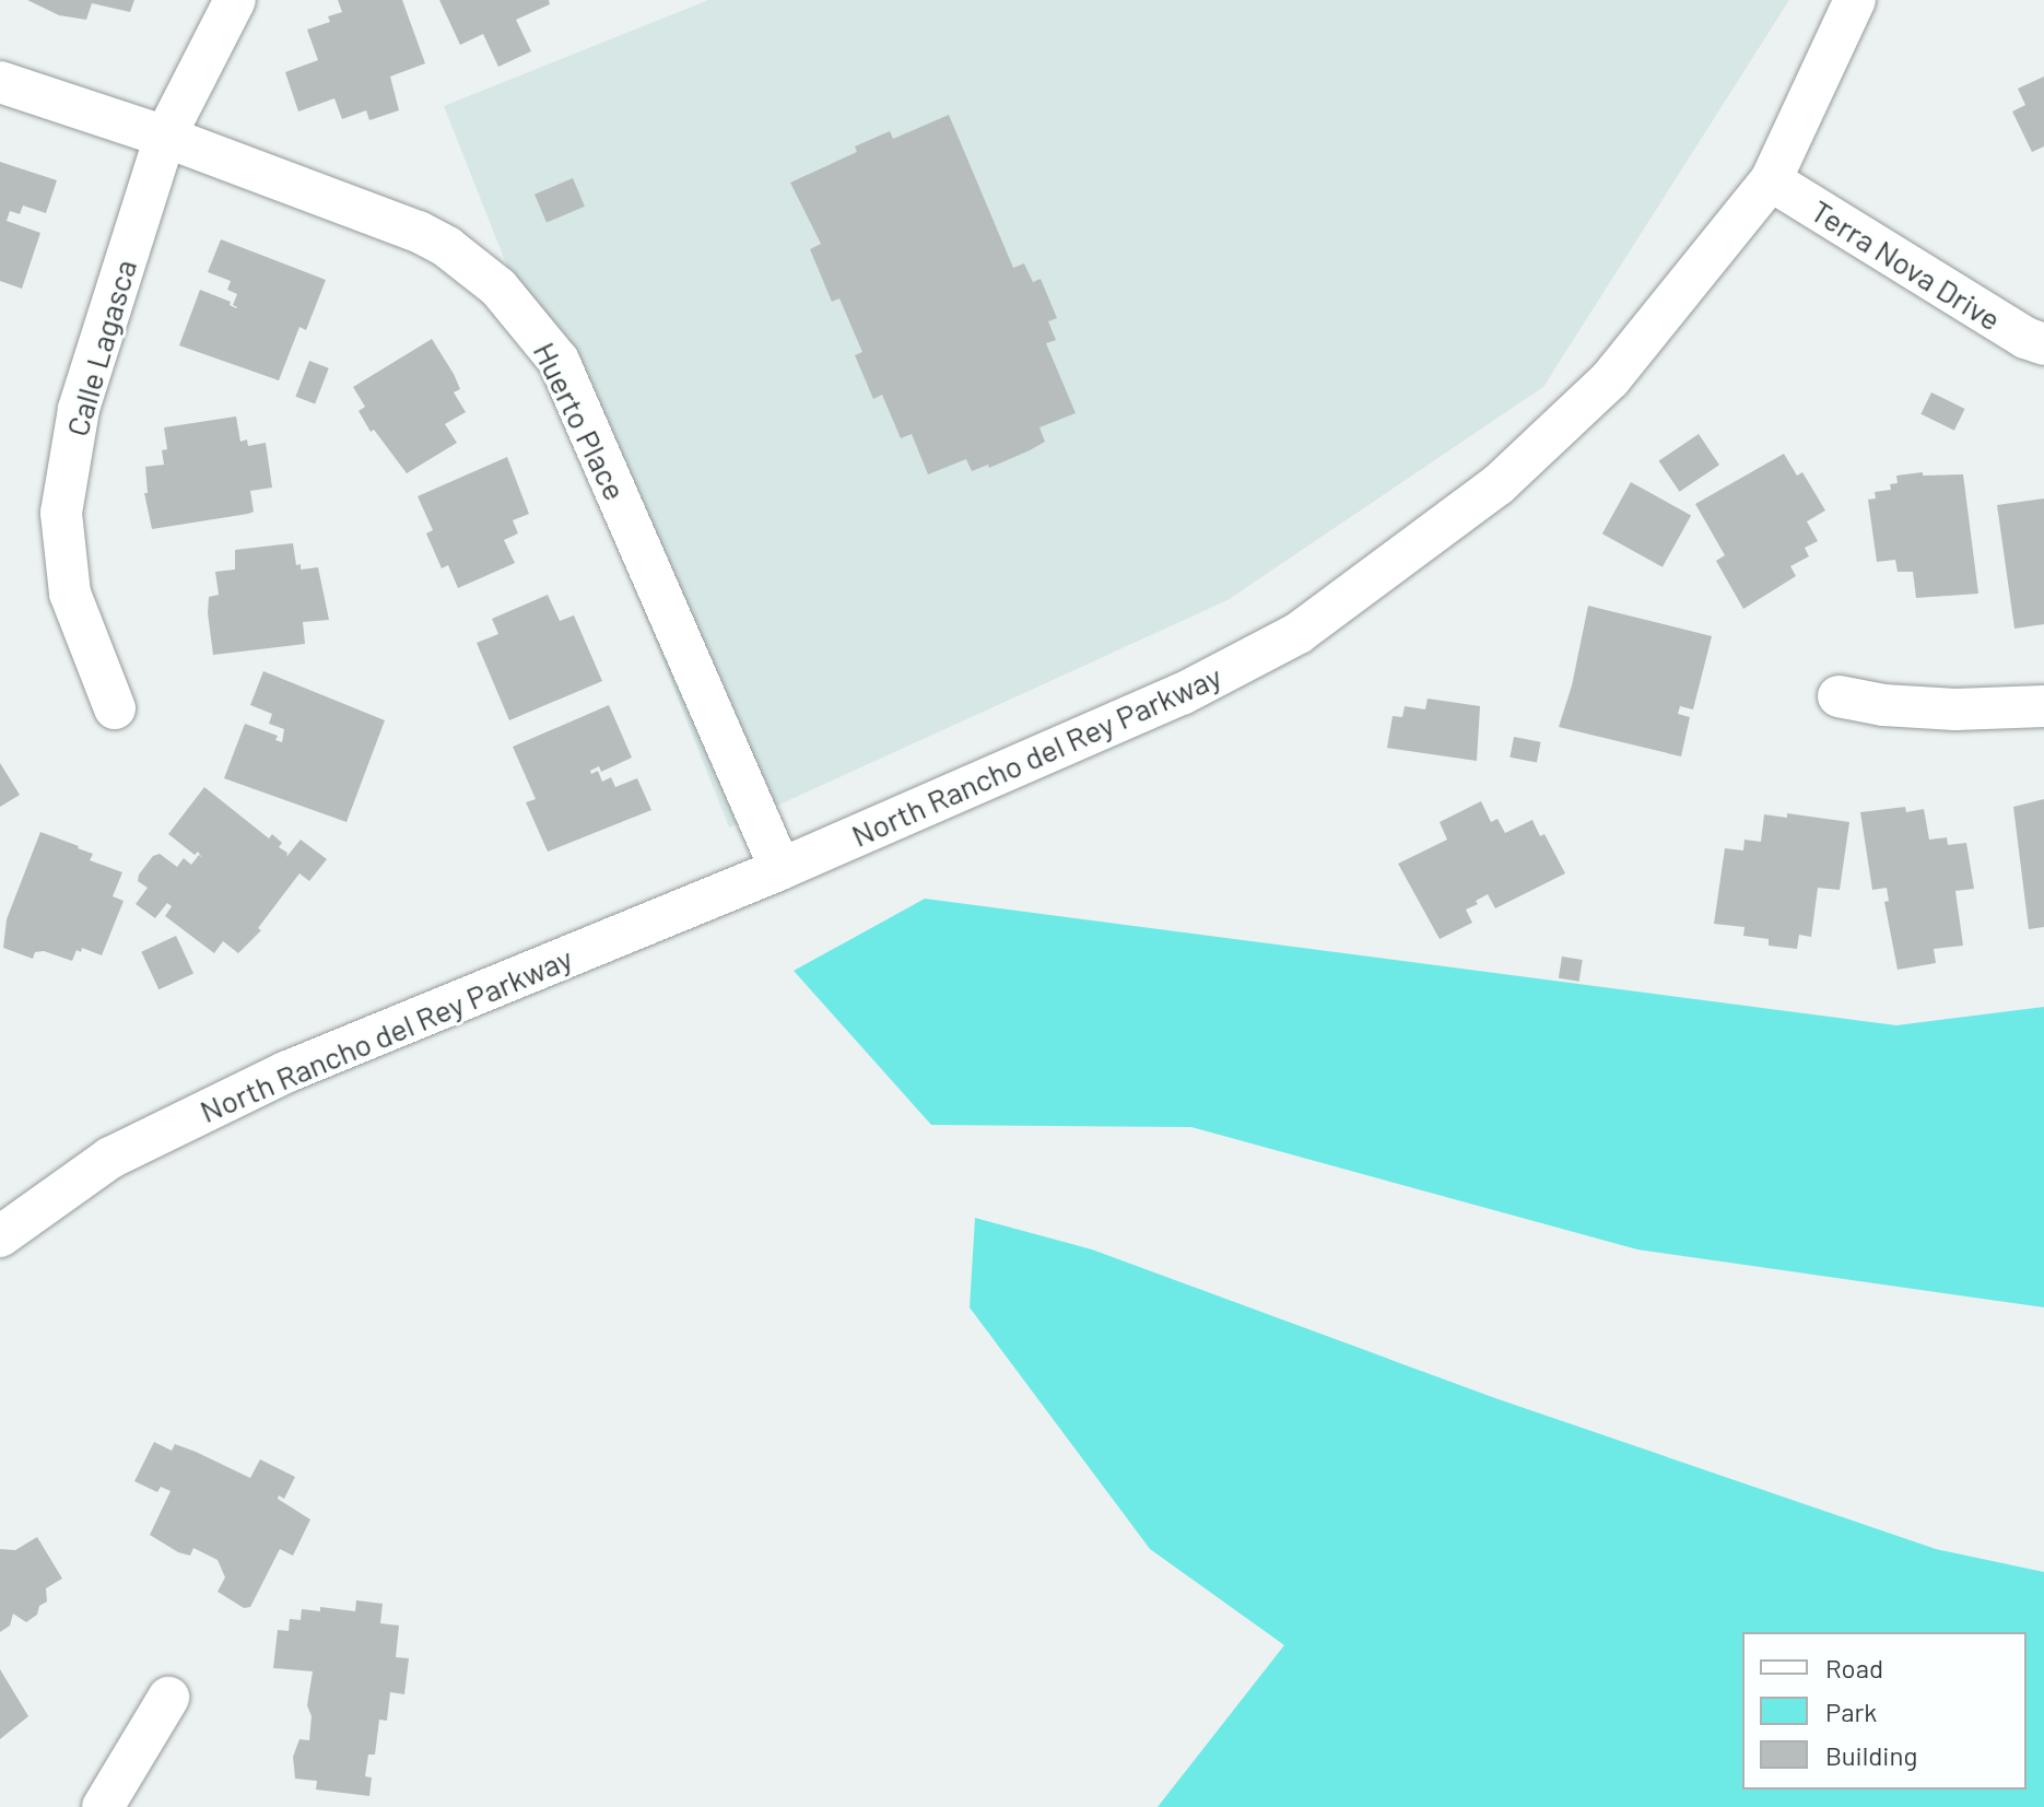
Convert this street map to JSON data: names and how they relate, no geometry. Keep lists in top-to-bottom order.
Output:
{
  "streets": {
    "street": [
      "Terra Nova Drive",
      "Calle Lagasca",
      "Huerto Place",
      "North Rancho del Rey Parkway"
    ]
  },
  "crossings": [
    ["Terra Nova Drive", "North Rancho del Rey Parkway"],
    ["Calle Lagasca", "Huerto Place"],
    ["Huerto Place", "North Rancho del Rey Parkway"]
  ],
  "legend": ["Road", "Park", "Building"]
}
